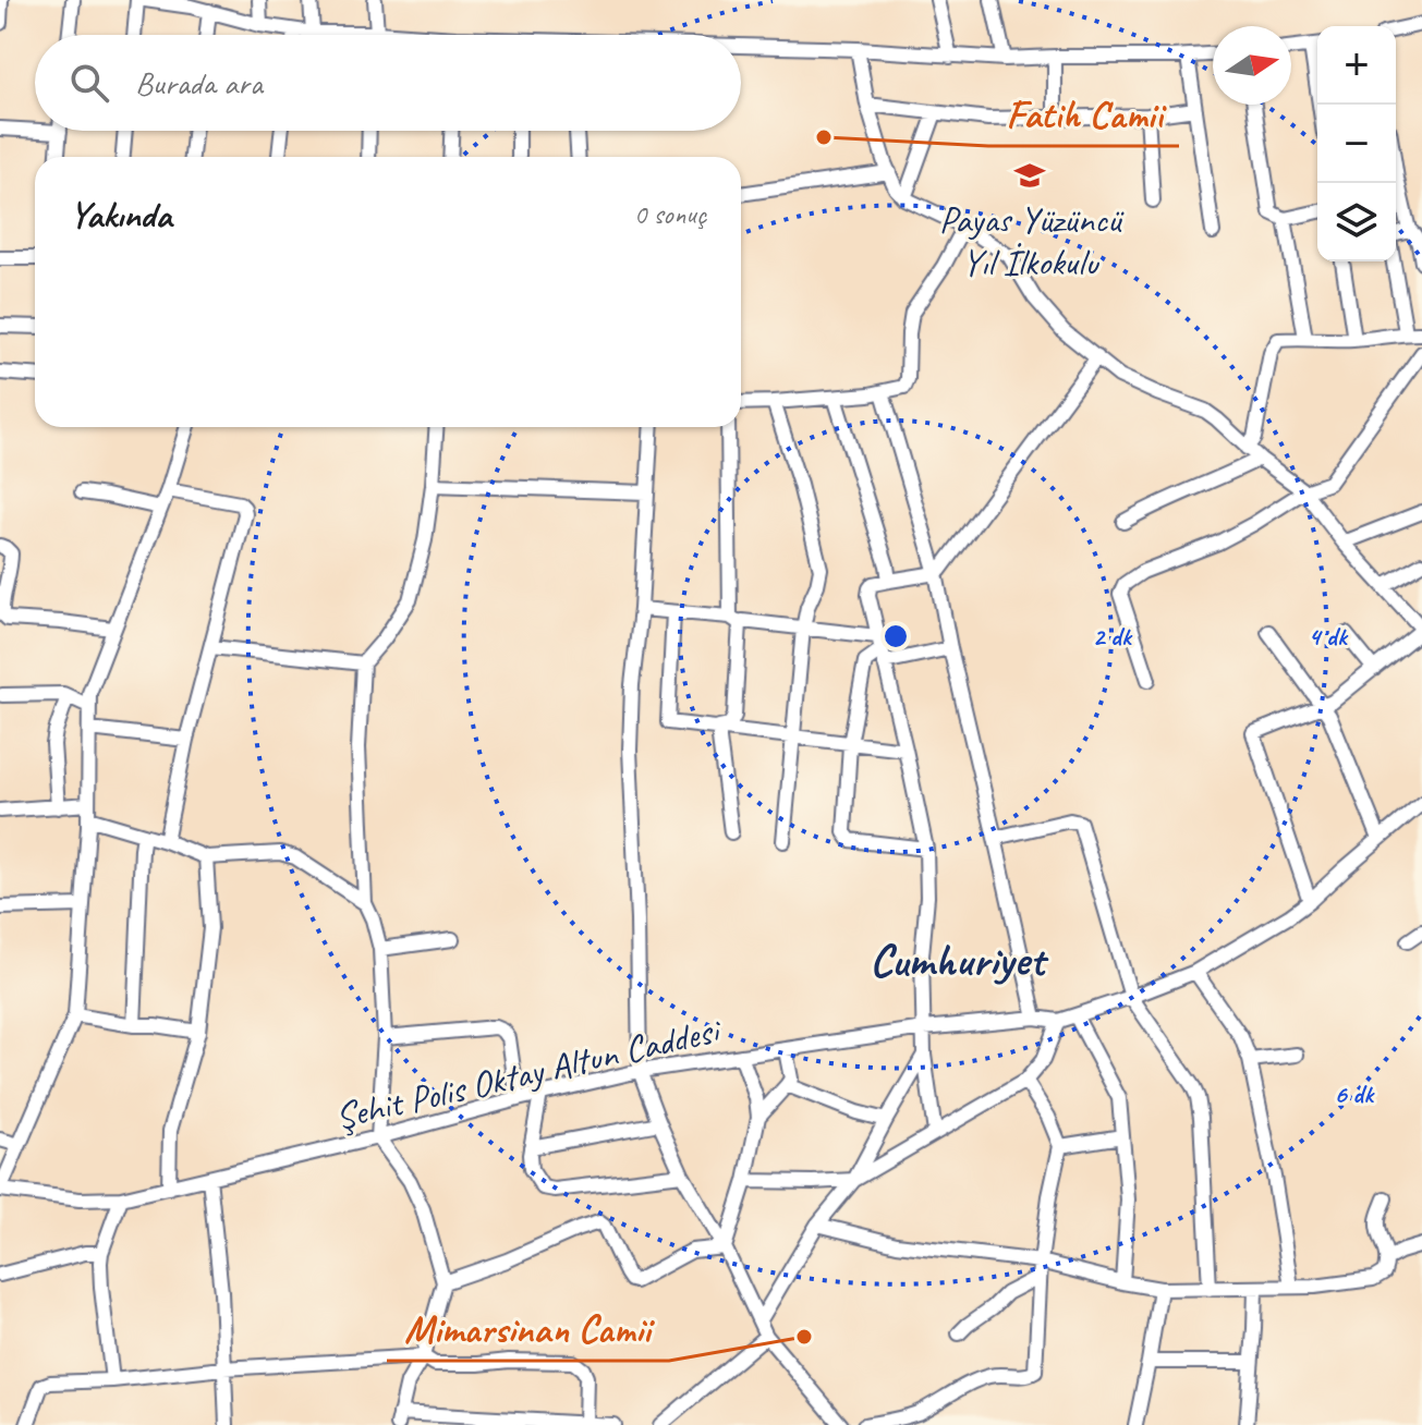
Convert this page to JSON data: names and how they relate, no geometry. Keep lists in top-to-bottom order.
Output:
{
  "streets": {
    "street": ["Şehit Polis Oktay Altun Caddesi"]
  },
  "districts": ["Cumhuriyet"],
  "places": {
    "other": ["Fatih Camii", "Mimarsinan Camii"],
    "school or university": ["Payas Yüzüncü Yıl İlkokulu"]
  },
  "north": "right",
  "page": {
    "map_buttons": ["+", "−"],
    "search": "Burada ara",
    "heading": ["Yakında", "0 sonuç"]
  },
  "rings": ["2 dk", "4 dk", "6 dk"]
}
